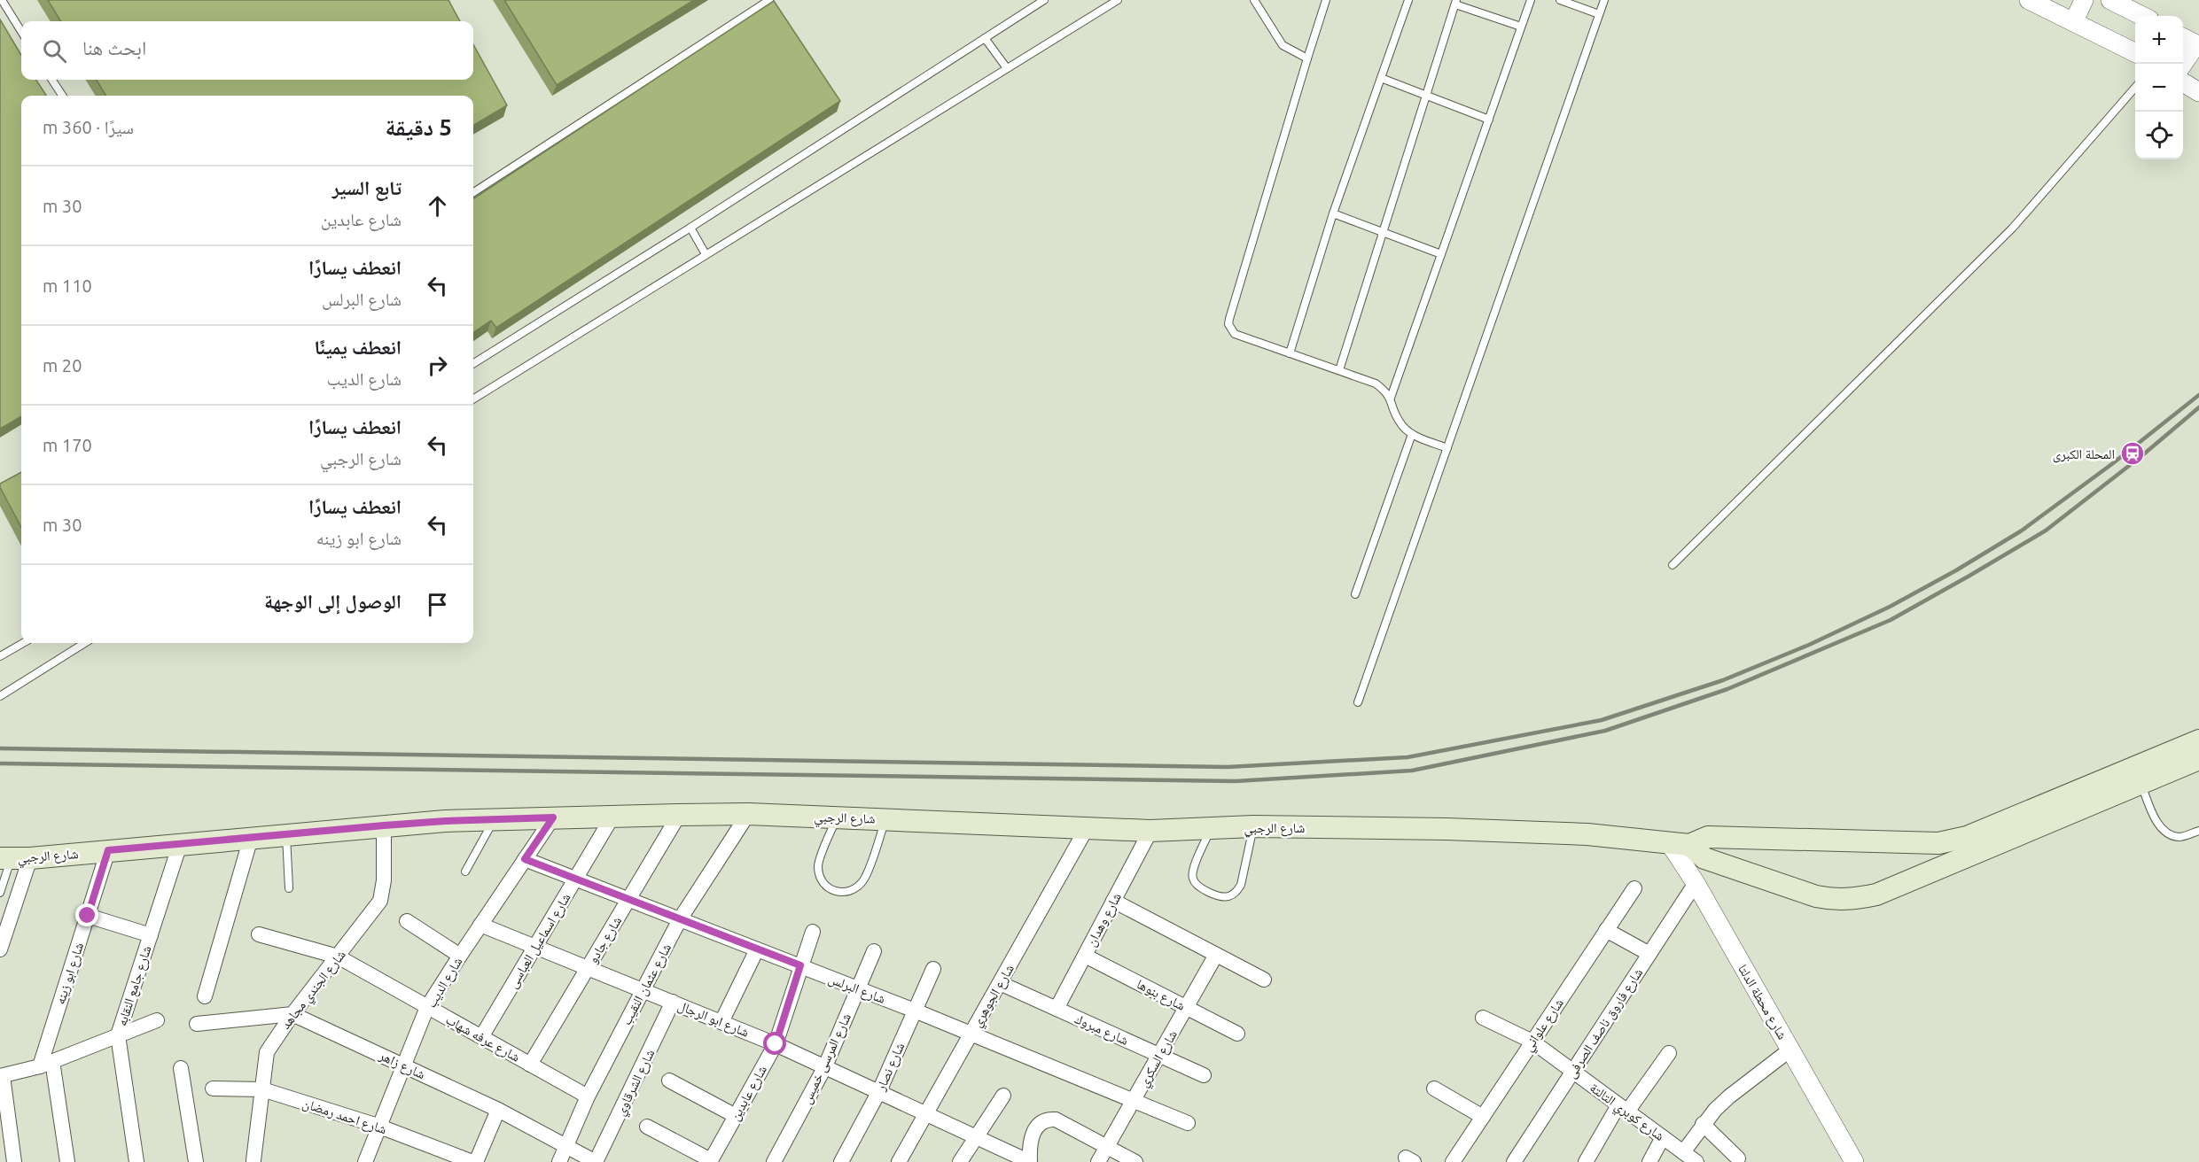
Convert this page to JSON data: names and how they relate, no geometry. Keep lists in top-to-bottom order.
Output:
{
  "streets": {
    "main road": ["شارع الرجبي"],
    "street": [
      "شارع وهدان",
      "شارع جادو",
      "شارع اسماعيل العباسى",
      "شارع ابو زينه",
      "شارع الديب",
      "شارع عثمان النقيب",
      "شارع جامع النقابه",
      "شارع البرلس",
      "شارع الجندي مجاهد",
      "شارع بنوها",
      "شارع الجوهري",
      "شارع محطة الدلتا",
      "شارع ابو الرجال",
      "شارع فاروق ناصف الصرفى",
      "شارع علواني",
      "شارع مبروك",
      "شارع عرفه شهاب",
      "شارع المرسى خميس",
      "شارع السكري",
      "شارع زاهر",
      "شارع نصار",
      "شارع الشرقاوي",
      "شارع عابدين",
      "شارع كوبري التالتة",
      "شارع احمد رمضان"
    ]
  },
  "crossings": [
    ["شارع الرجبي", "شارع وهدان"],
    ["شارع الرجبي", "شارع جادو"],
    ["شارع الرجبي", "شارع اسماعيل العباسى"],
    ["شارع الرجبي", "شارع ابو زينه"],
    ["شارع الرجبي", "شارع الديب"],
    ["شارع الرجبي", "شارع عثمان النقيب"],
    ["شارع الرجبي", "شارع جامع النقابه"],
    ["شارع الرجبي", "شارع الجندي مجاهد"],
    ["شارع الرجبي", "شارع الجوهري"],
    ["شارع الرجبي", "شارع محطة الدلتا"],
    ["شارع وهدان", "شارع بنوها"],
    ["شارع وهدان", "شارع مبروك"],
    ["شارع جادو", "شارع البرلس"],
    ["شارع جادو", "شارع ابو الرجال"],
    ["شارع جادو", "شارع عرفه شهاب"],
    ["شارع اسماعيل العباسى", "شارع البرلس"],
    ["شارع اسماعيل العباسى", "شارع ابو الرجال"],
    ["شارع اسماعيل العباسى", "شارع عرفه شهاب"],
    ["شارع الديب", "شارع البرلس"],
    ["شارع الديب", "شارع ابو الرجال"],
    ["شارع الديب", "شارع عرفه شهاب"],
    ["شارع الديب", "شارع زاهر"],
    ["شارع الديب", "شارع احمد رمضان"],
    ["شارع عثمان النقيب", "شارع البرلس"],
    ["شارع عثمان النقيب", "شارع ابو الرجال"],
    ["شارع عثمان النقيب", "شارع عرفه شهاب"],
    ["شارع عثمان النقيب", "شارع زاهر"],
    ["شارع البرلس", "شارع الجوهري"],
    ["شارع البرلس", "شارع المرسى خميس"],
    ["شارع البرلس", "شارع السكري"],
    ["شارع البرلس", "شارع نصار"],
    ["شارع البرلس", "شارع عابدين"],
    ["شارع الجندي مجاهد", "شارع عرفه شهاب"],
    ["شارع الجندي مجاهد", "شارع زاهر"],
    ["شارع الجندي مجاهد", "شارع احمد رمضان"],
    ["شارع بنوها", "شارع السكري"],
    ["شارع الجوهري", "شارع ابو الرجال"],
    ["شارع الجوهري", "شارع مبروك"],
    ["شارع محطة الدلتا", "شارع فاروق ناصف الصرفى"],
    ["شارع ابو الرجال", "شارع المرسى خميس"],
    ["شارع ابو الرجال", "شارع نصار"],
    ["شارع ابو الرجال", "شارع الشرقاوي"],
    ["شارع ابو الرجال", "شارع عابدين"],
    ["شارع فاروق ناصف الصرفى", "شارع كوبري التالتة"],
    ["شارع علواني", "شارع كوبري التالتة"],
    ["شارع مبروك", "شارع السكري"],
    ["شارع زاهر", "شارع الشرقاوي"]
  ],
  "places": {
    "station": ["المحلة الكبرى"]
  },
  "page": {
    "map_buttons": ["+", "−"],
    "search": "ابحث هنا",
    "heading": ["5 دقيقة", "سيرًا · 360 m"],
    "list": [
      ["تابع السير", "شارع عابدين", "30 m"],
      ["انعطف يسارًا", "شارع البرلس", "110 m"],
      ["انعطف يمينًا", "شارع الديب", "20 m"],
      ["انعطف يسارًا", "شارع الرجبي", "170 m"],
      ["انعطف يسارًا", "شارع ابو زينه", "30 m"],
      "الوصول إلى الوجهة"
    ]
  }
}
